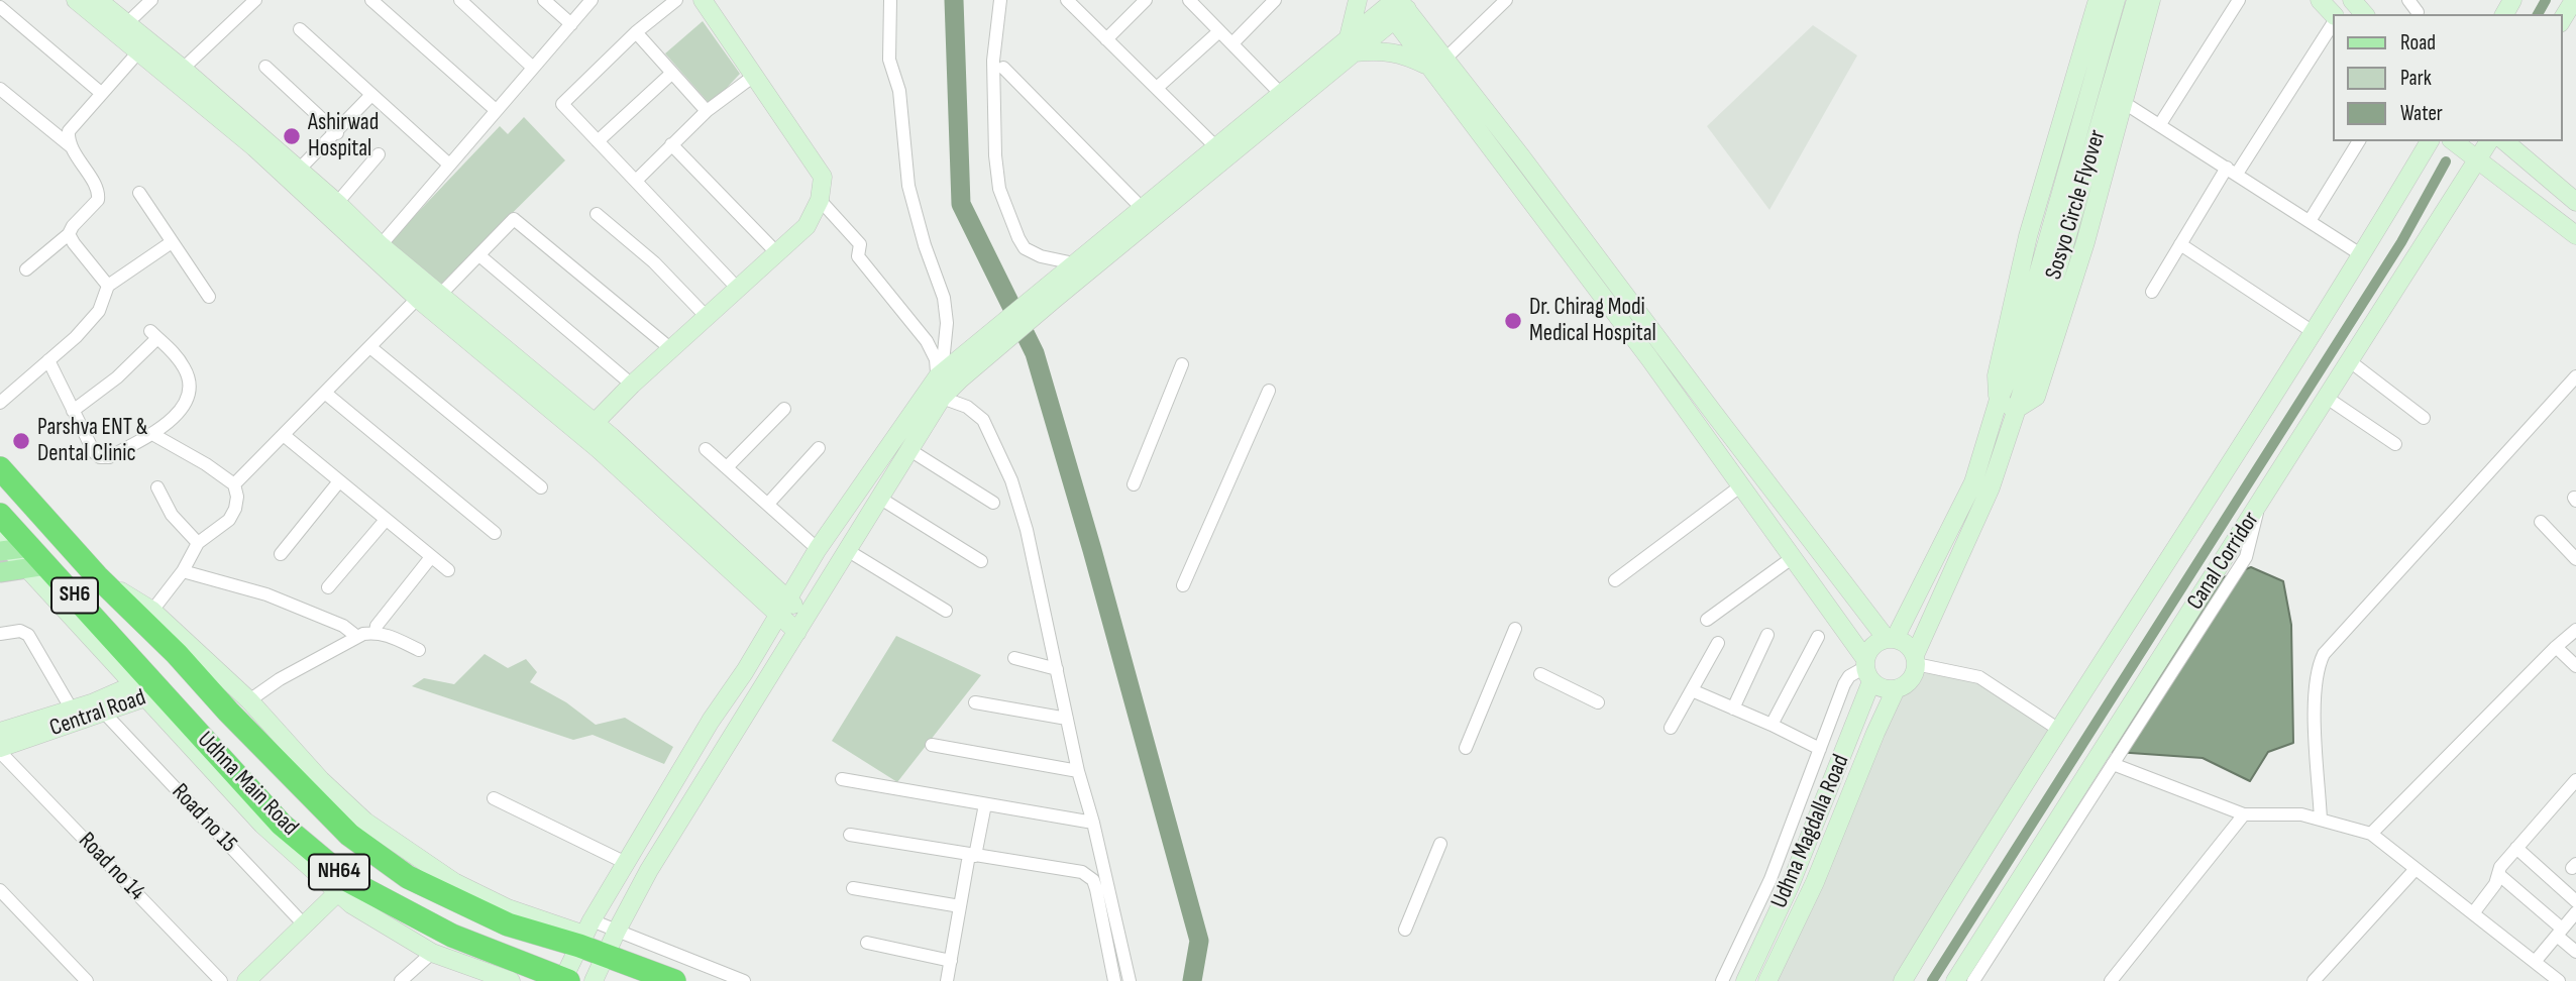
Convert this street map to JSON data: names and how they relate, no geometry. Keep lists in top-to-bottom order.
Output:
{
  "streets": {
    "highway": ["SH6", "Udhna Main Road", "NH64"],
    "street": [
      "Sosyo Circle Flyover",
      "Canal Corridor",
      "Central Road",
      "Road no 15",
      "Udhna Magdalla Road",
      "Road no 14"
    ]
  },
  "crossings": [
    ["Sosyo Circle Flyover", "Udhna Magdalla Road"],
    ["Central Road", "Udhna Main Road"],
    ["Central Road", "Road no 15"],
    ["Central Road", "Road no 14"]
  ],
  "places": ["Ashirwad Hospital", "Dr. Chirag Modi Medical Hospital", "Parshva ENT & Dental Clinic"],
  "legend": ["Road", "Park", "Water"]
}
